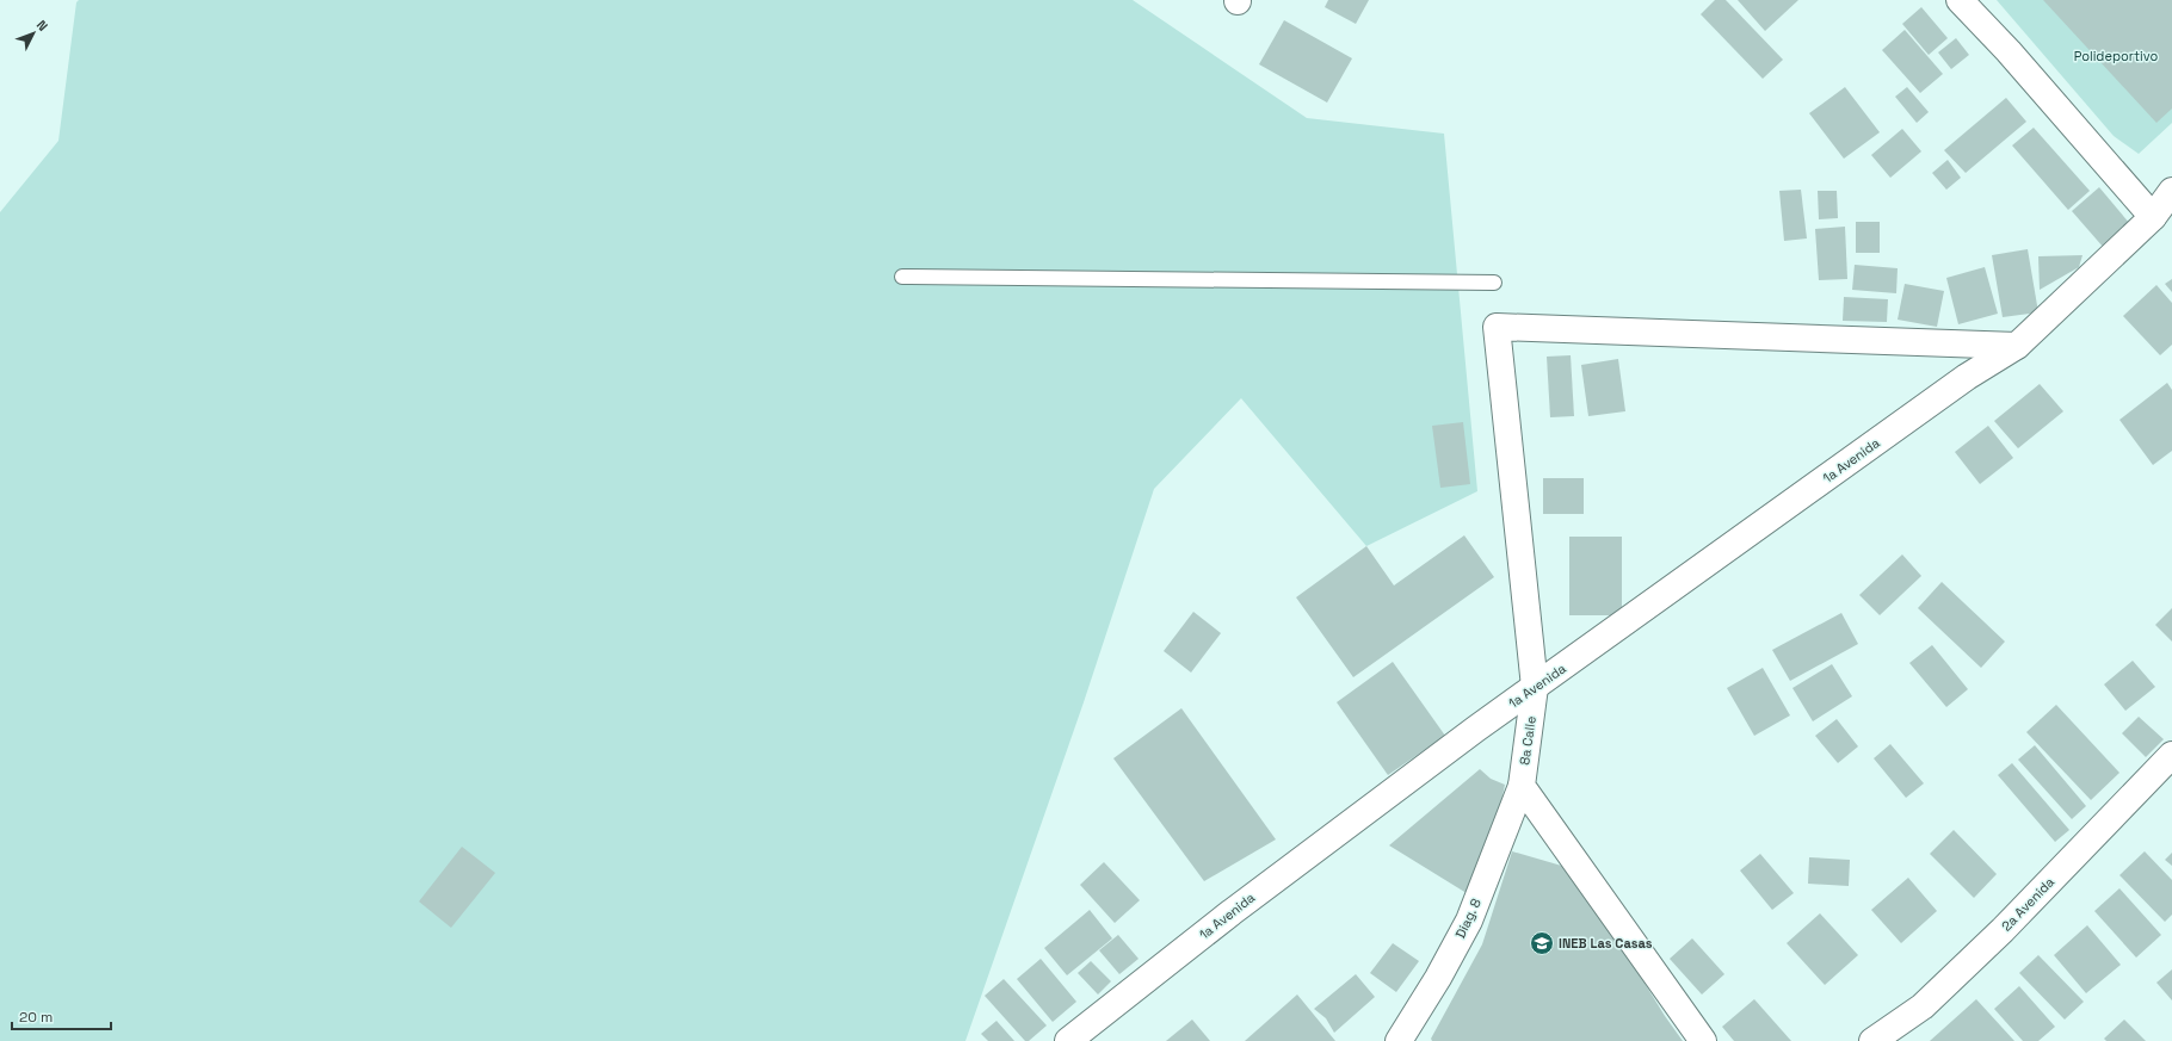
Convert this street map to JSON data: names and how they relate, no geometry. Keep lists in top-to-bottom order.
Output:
{
  "streets": {
    "street": [
      "1a Avenida",
      "8a Calle",
      "2a Avenida",
      "Diag. 8"
    ]
  },
  "crossings": [
    ["1a Avenida", "8a Calle"],
    ["8a Calle", "Diag. 8"]
  ],
  "parks": ["Polideportivo"],
  "places": {
    "school or university": ["INEB Las Casas"]
  },
  "scale_bar": "20 m",
  "north": "top right"
}
